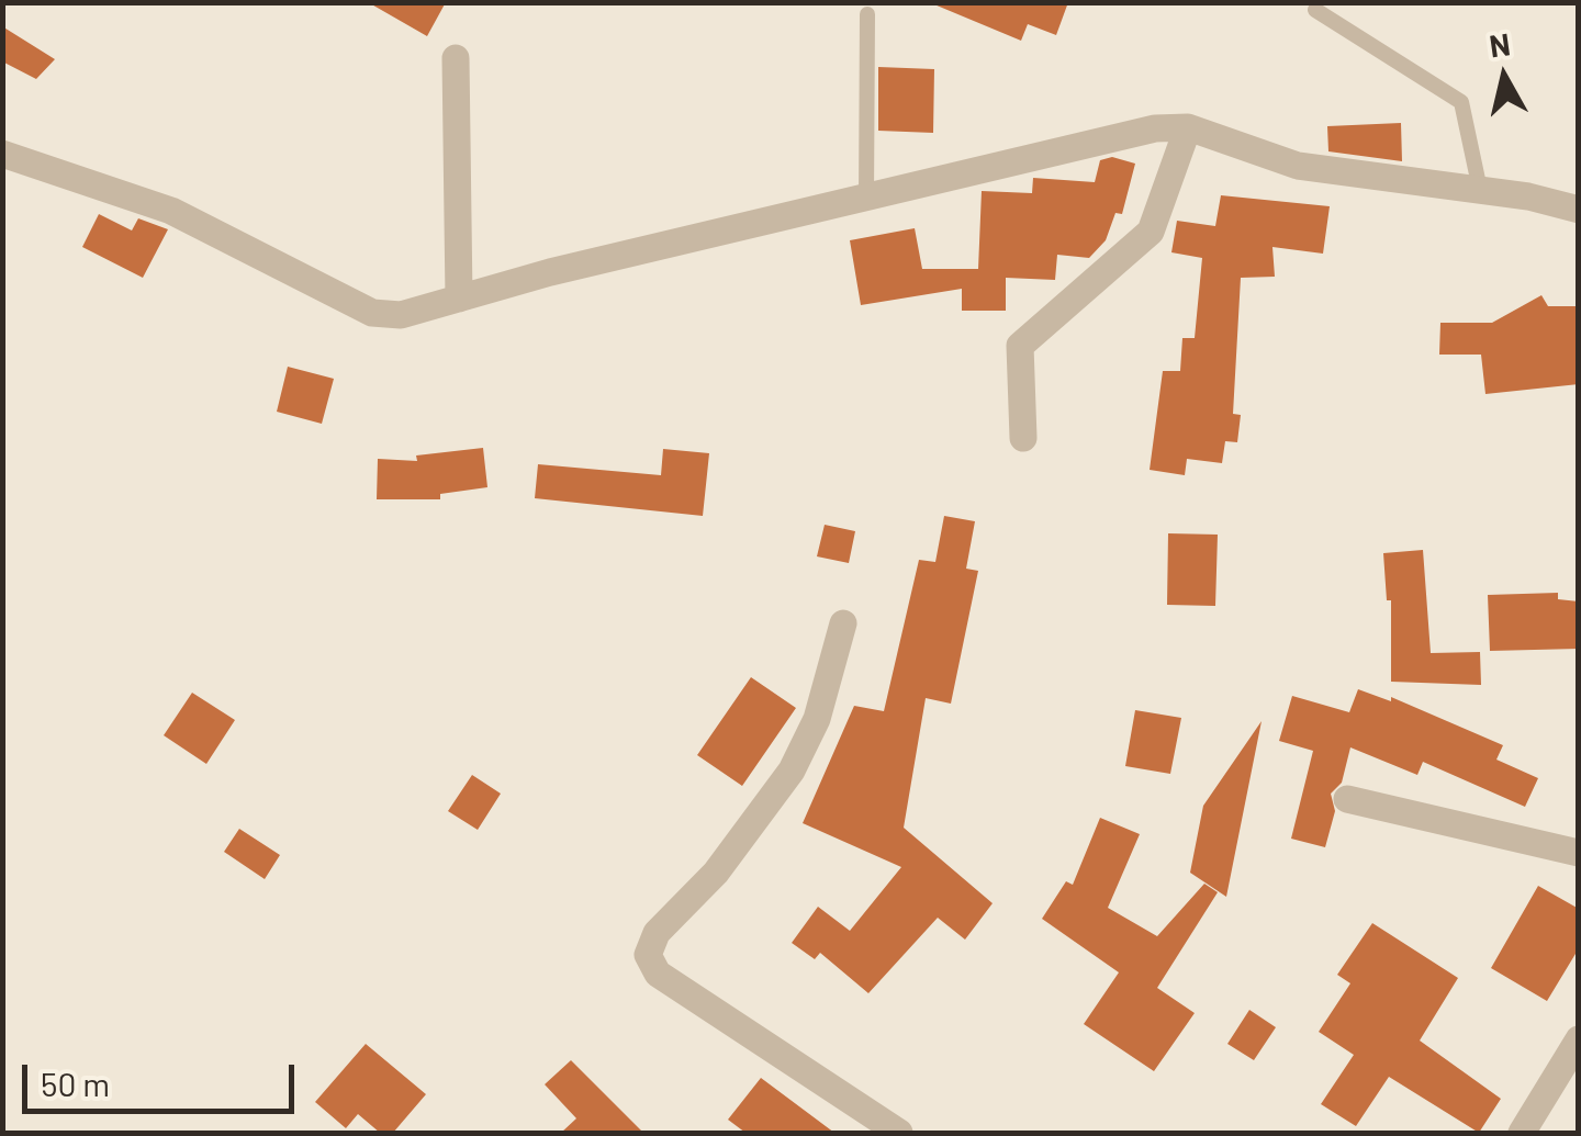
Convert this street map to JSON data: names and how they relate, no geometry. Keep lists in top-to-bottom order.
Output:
{
  "scale_bar": "50 m",
  "north": "top"
}
